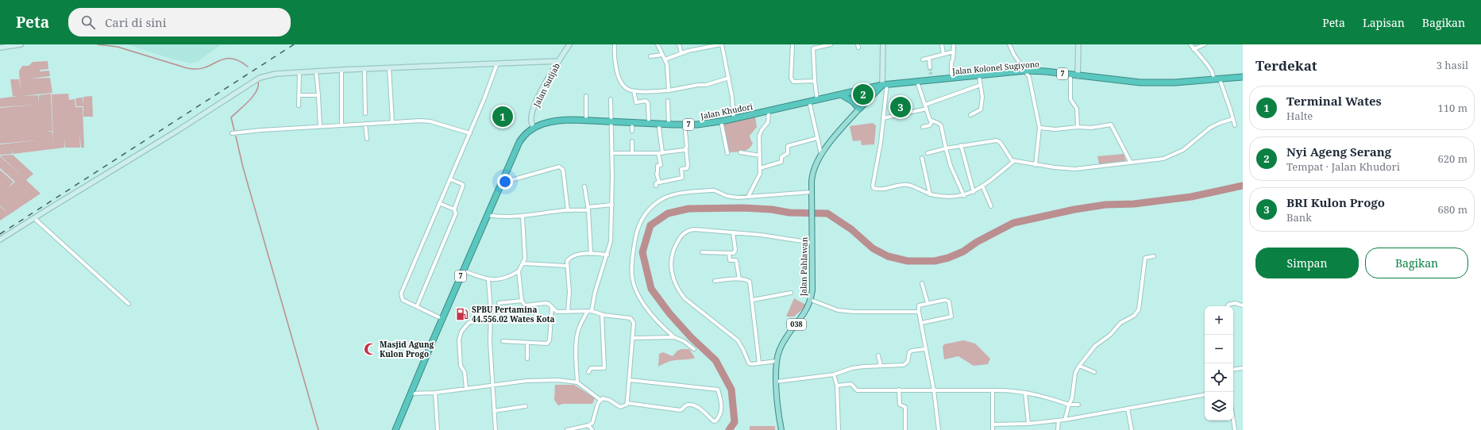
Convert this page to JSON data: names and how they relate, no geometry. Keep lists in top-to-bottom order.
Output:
{
  "streets": {
    "highway": [
      "Jalan Kolonel Sugiyono",
      "7",
      "Jalan Khudori",
      "Jalan Pahlawan"
    ],
    "main road": ["038"],
    "street": ["Jalan Sutijab"]
  },
  "crossings": [
    ["Jalan Kolonel Sugiyono", "Jalan Khudori"],
    ["Jalan Kolonel Sugiyono", "Jalan Pahlawan"],
    ["7", "Jalan Sutijab"],
    ["7", "Jalan Khudori"],
    ["Jalan Sutijab", "Jalan Khudori"],
    ["Jalan Khudori", "Jalan Pahlawan"]
  ],
  "places": {
    "fuel station": ["SPBU Pertamina 44.556.02 Wates Kota"],
    "mosque": ["Masjid Agung Kulon Progo"]
  },
  "page": {
    "header": "Peta",
    "search": "Cari di sini",
    "nav": ["Peta", "Lapisan", "Bagikan"],
    "heading": ["Terdekat", "3 hasil"],
    "pins": ["2", "3", "1"],
    "list": [
      {
        "mark": "1",
        "name": "Terminal Wates",
        "note": "Halte",
        "value": "110 m"
      },
      {
        "mark": "2",
        "name": "Nyi Ageng Serang",
        "note": "Tempat · Jalan Khudori",
        "value": "620 m"
      },
      {
        "mark": "3",
        "name": "BRI Kulon Progo",
        "note": "Bank",
        "value": "680 m"
      }
    ],
    "buttons": ["Simpan", "Bagikan"],
    "map_buttons": ["+", "−"]
  }
}
